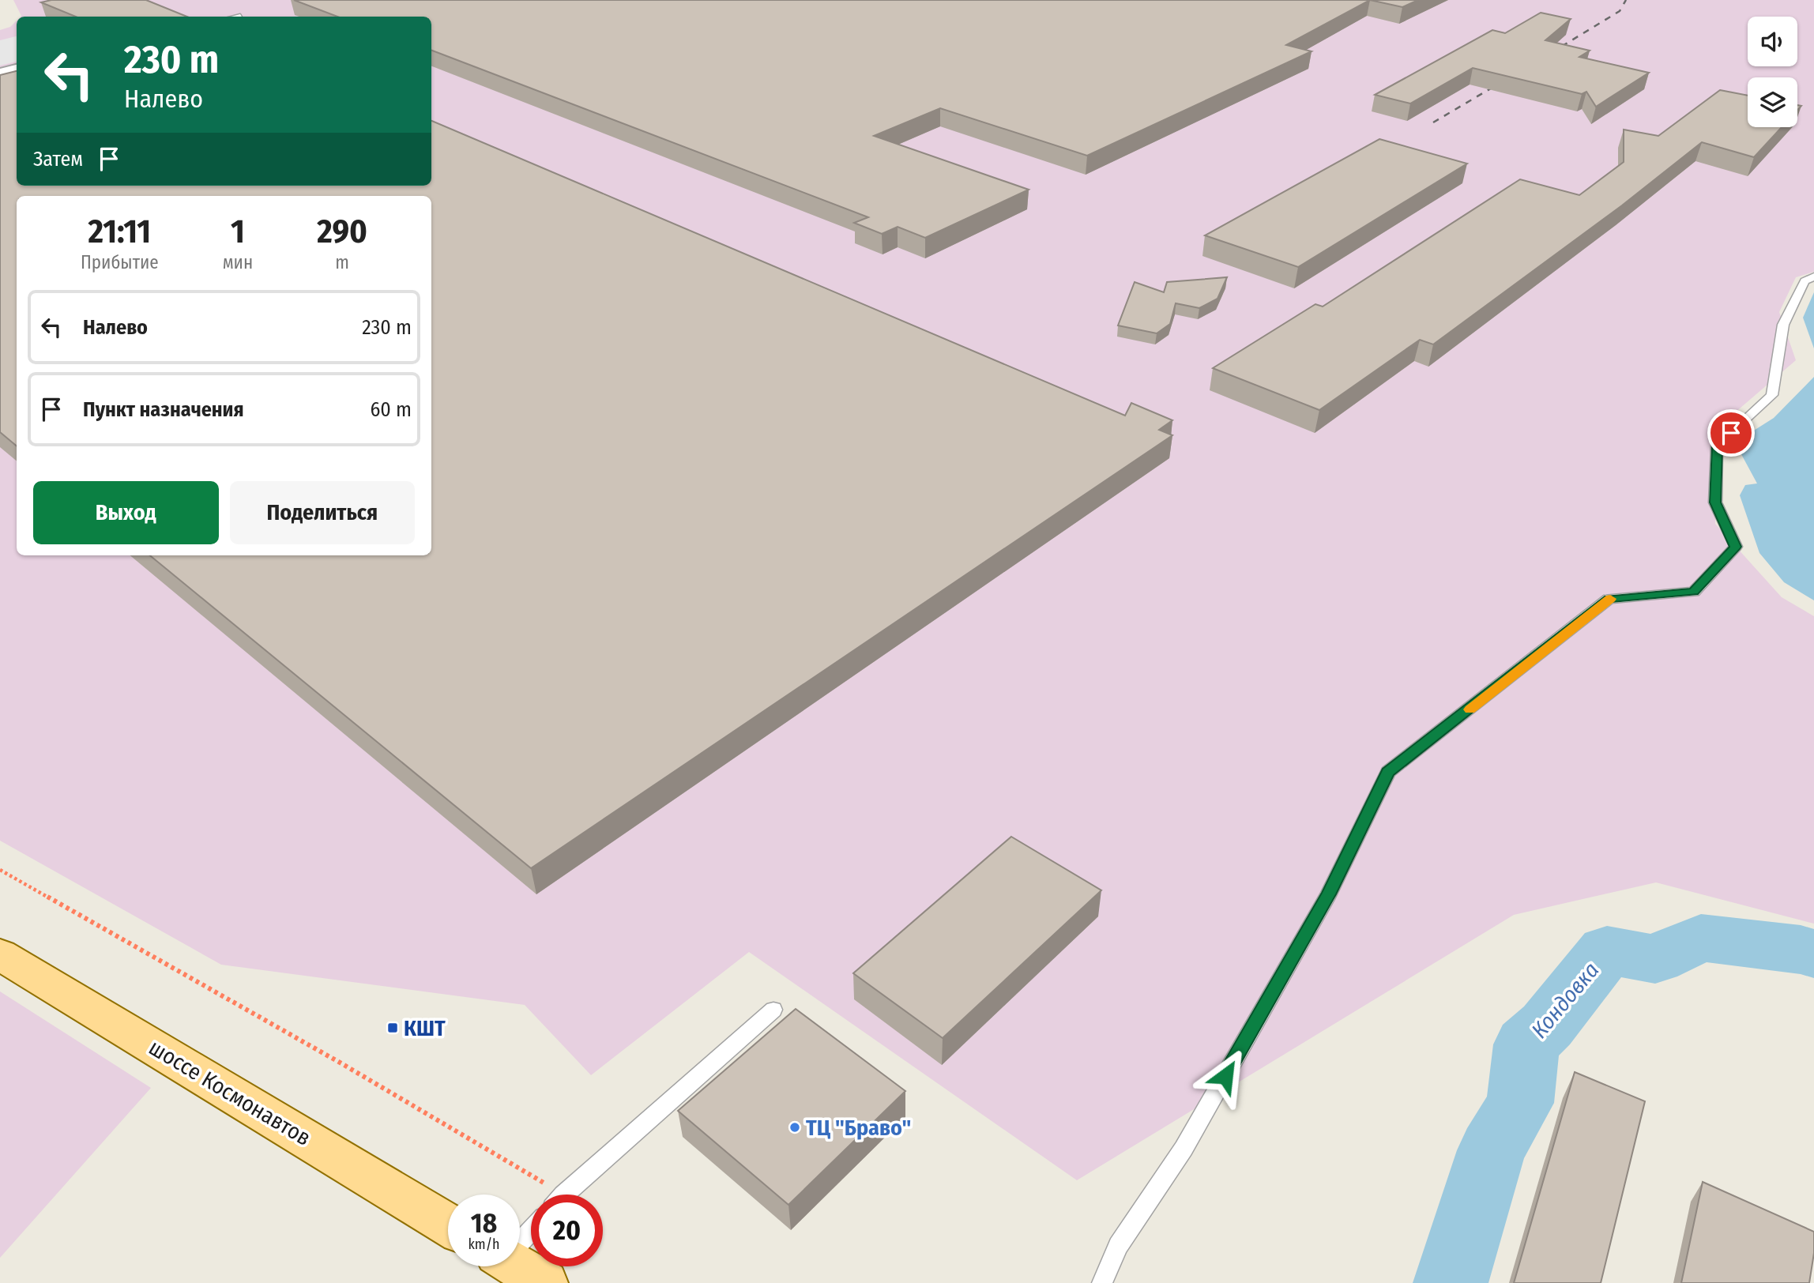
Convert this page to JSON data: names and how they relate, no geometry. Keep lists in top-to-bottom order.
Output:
{
  "streets": {
    "main road": ["шоссе Космонавтов"]
  },
  "water": ["Кондовка"],
  "places": {
    "transit": ["КШТ"],
    "other": ["ТЦ \"Браво\""]
  },
  "page": {
    "turn": ["230 m", "Налево"],
    "then": "Затем",
    "eta": [
      "21:11",
      "Прибытие",
      "1",
      "мин",
      "290",
      "m"
    ],
    "list": [
      {
        "name": "Налево",
        "value": "230 m"
      },
      {
        "name": "Пункт назначения",
        "value": "60 m"
      }
    ],
    "buttons": ["Выход", "Поделиться"],
    "speed": "18 km/h",
    "limit": "20"
  }
}
